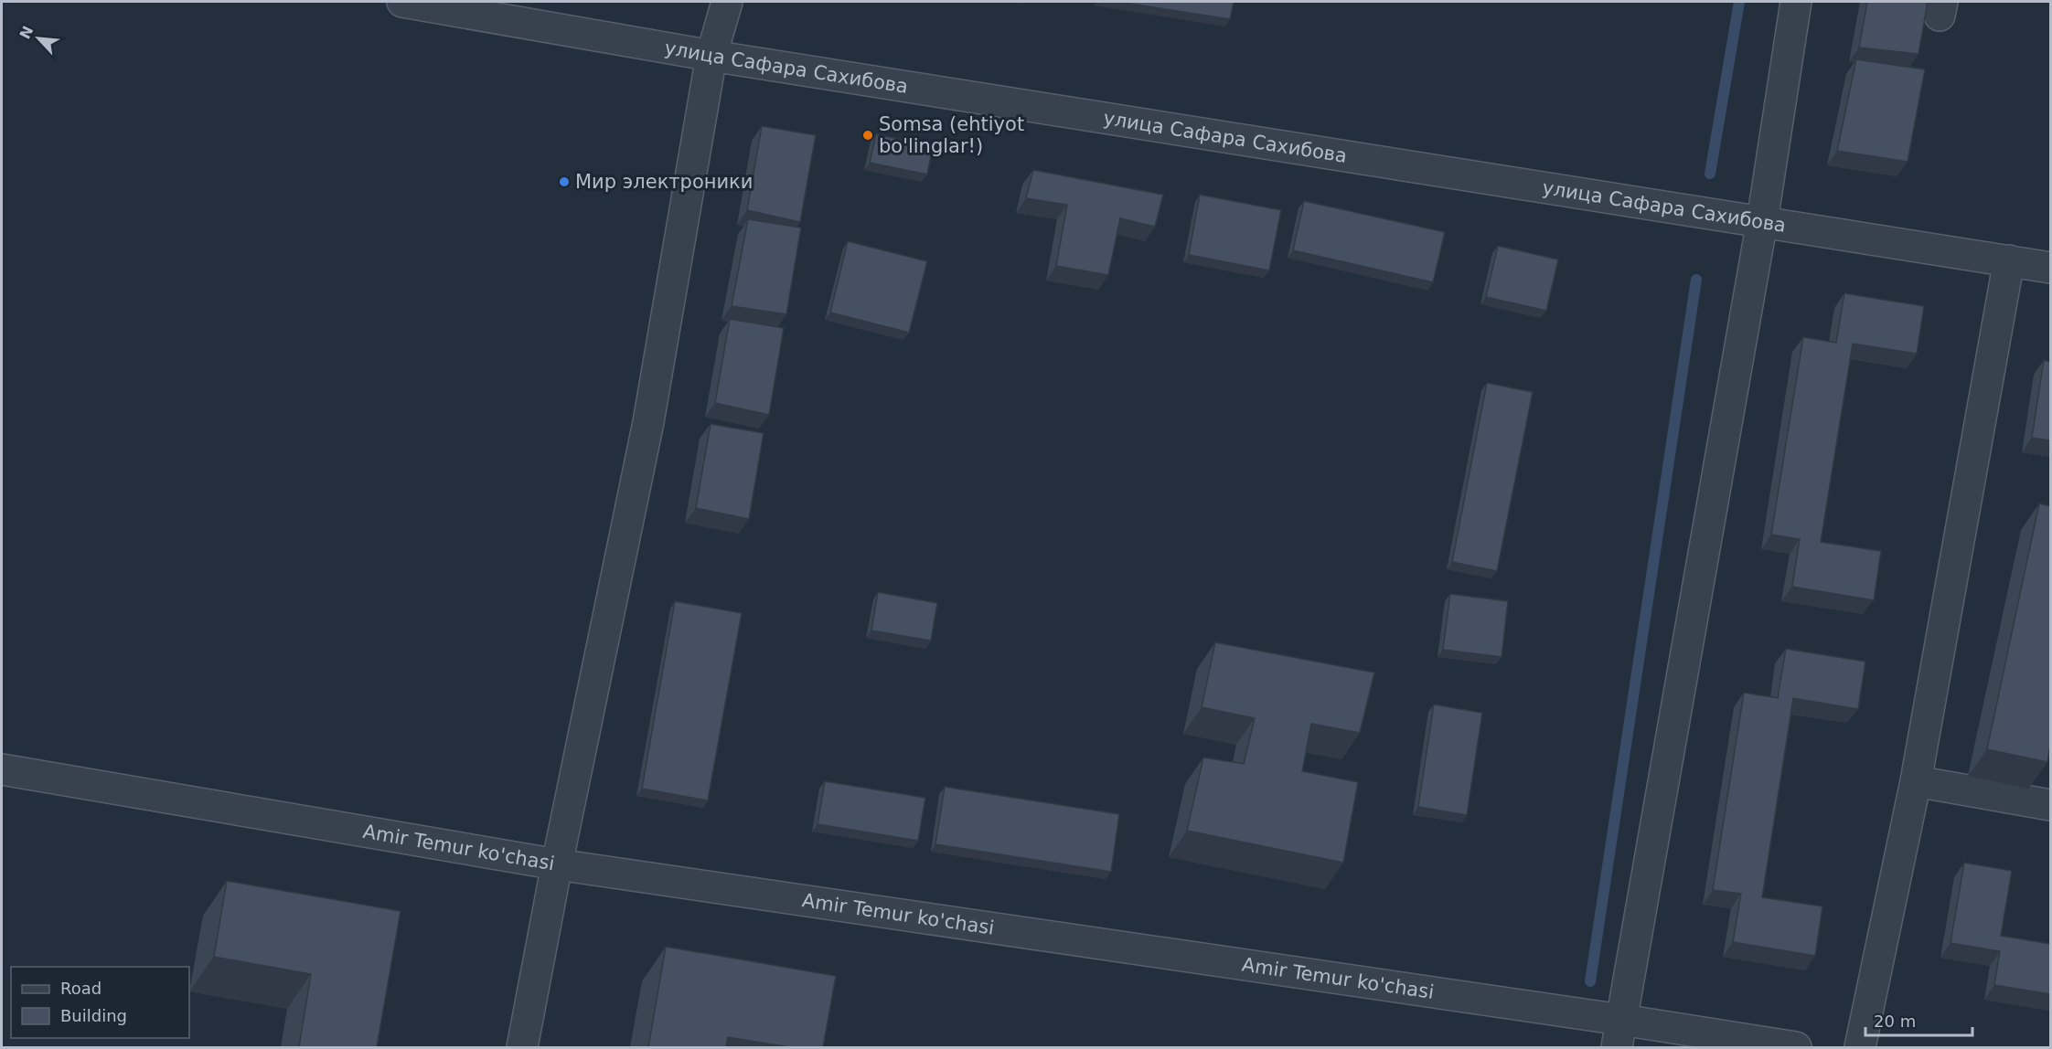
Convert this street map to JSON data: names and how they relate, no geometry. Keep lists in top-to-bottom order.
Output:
{
  "streets": {
    "street": ["улица Сафара Сахибова", "Amir Temur ko'chasi"]
  },
  "places": ["Somsa (ehtiyot bo'linglar!)", "Мир электроники"],
  "legend": ["Road", "Building"],
  "scale_bar": "20 m",
  "north": "top left"
}
